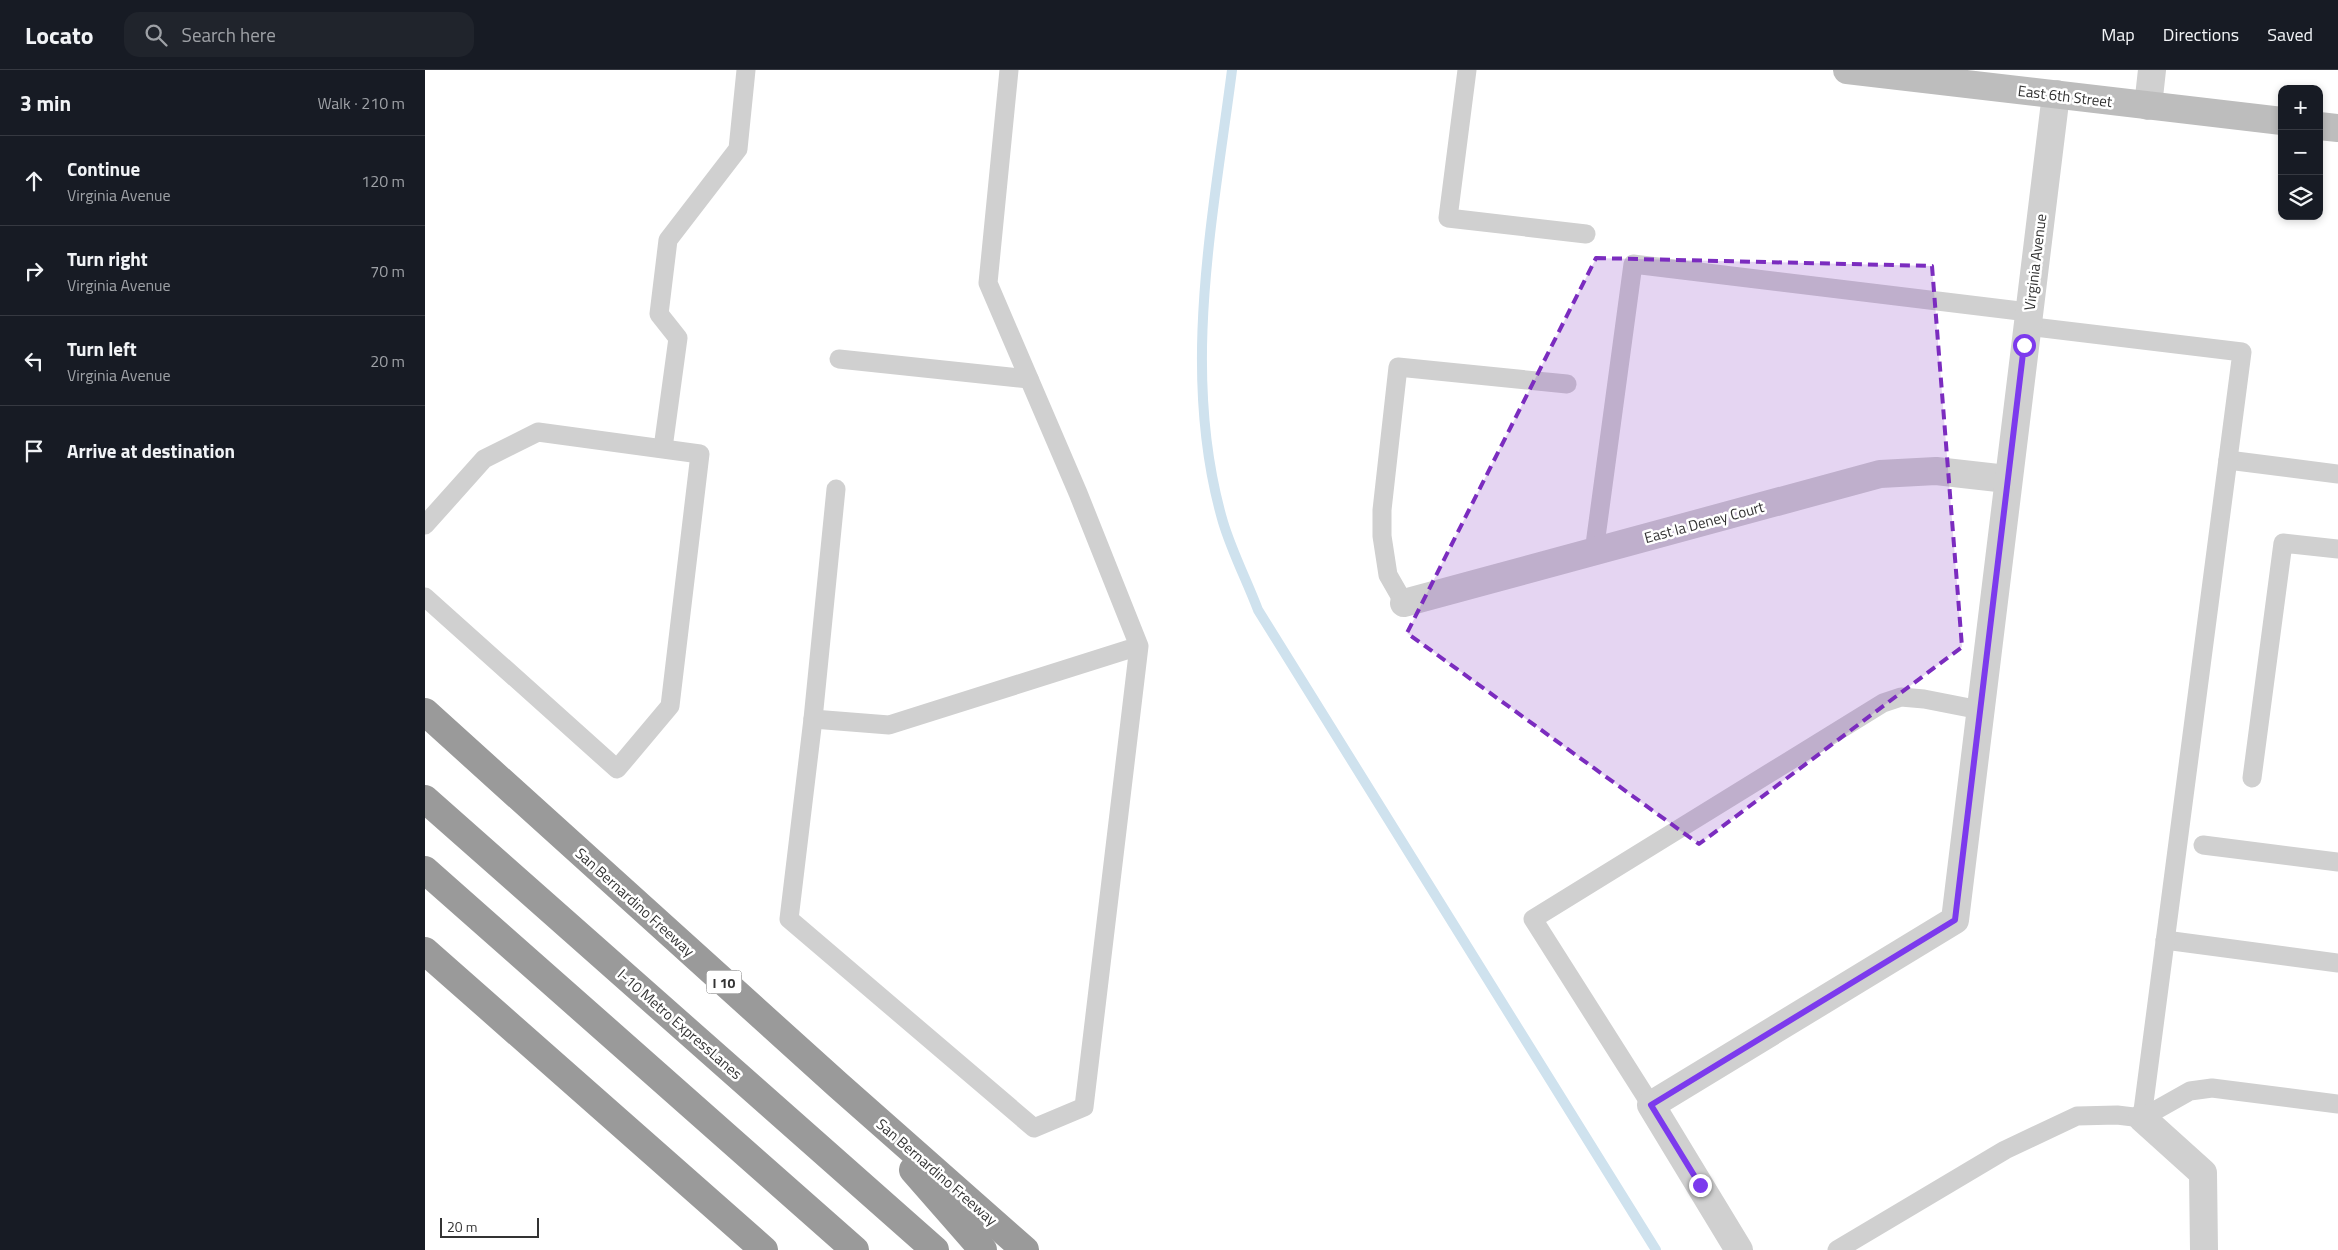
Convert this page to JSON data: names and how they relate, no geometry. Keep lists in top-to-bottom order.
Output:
{
  "streets": {
    "highway": ["San Bernardino Freeway", "I 10", "I-10 Metro ExpressLanes"],
    "main road": ["East 6th Street"],
    "street": ["Virginia Avenue", "East la Deney Court"]
  },
  "crossings": [
    ["East 6th Street", "Virginia Avenue"],
    ["Virginia Avenue", "East la Deney Court"]
  ],
  "scale_bar": "20 m",
  "page": {
    "header": "Locato",
    "search": "Search here",
    "nav": ["Map", "Directions", "Saved"],
    "heading": ["3 min", "Walk · 210 m"],
    "map_buttons": ["+", "−"],
    "list": [
      ["Continue", "Virginia Avenue", "120 m"],
      ["Turn right", "Virginia Avenue", "70 m"],
      ["Turn left", "Virginia Avenue", "20 m"],
      "Arrive at destination"
    ],
    "scale": "20 m"
  }
}
